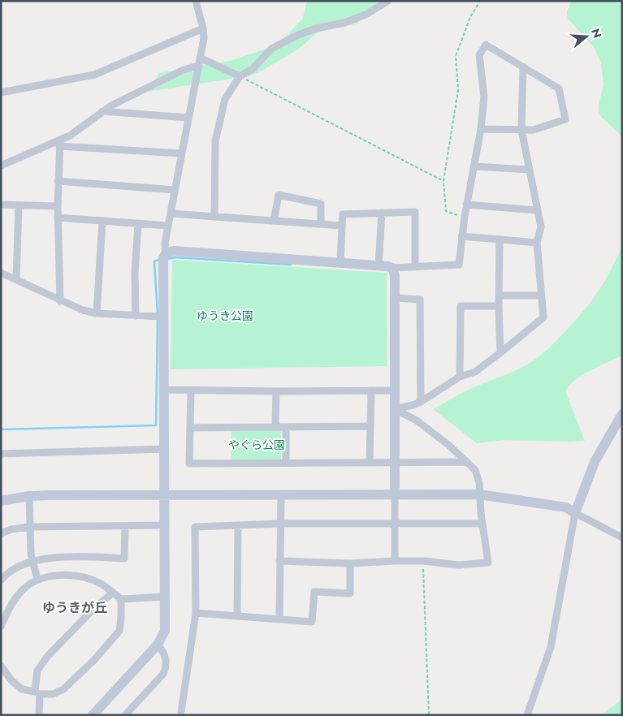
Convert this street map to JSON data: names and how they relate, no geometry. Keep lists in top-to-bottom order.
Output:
{
  "districts": ["ゆうきが丘"],
  "parks": ["ゆうき公園", "やぐら公園"],
  "north": "right"
}
